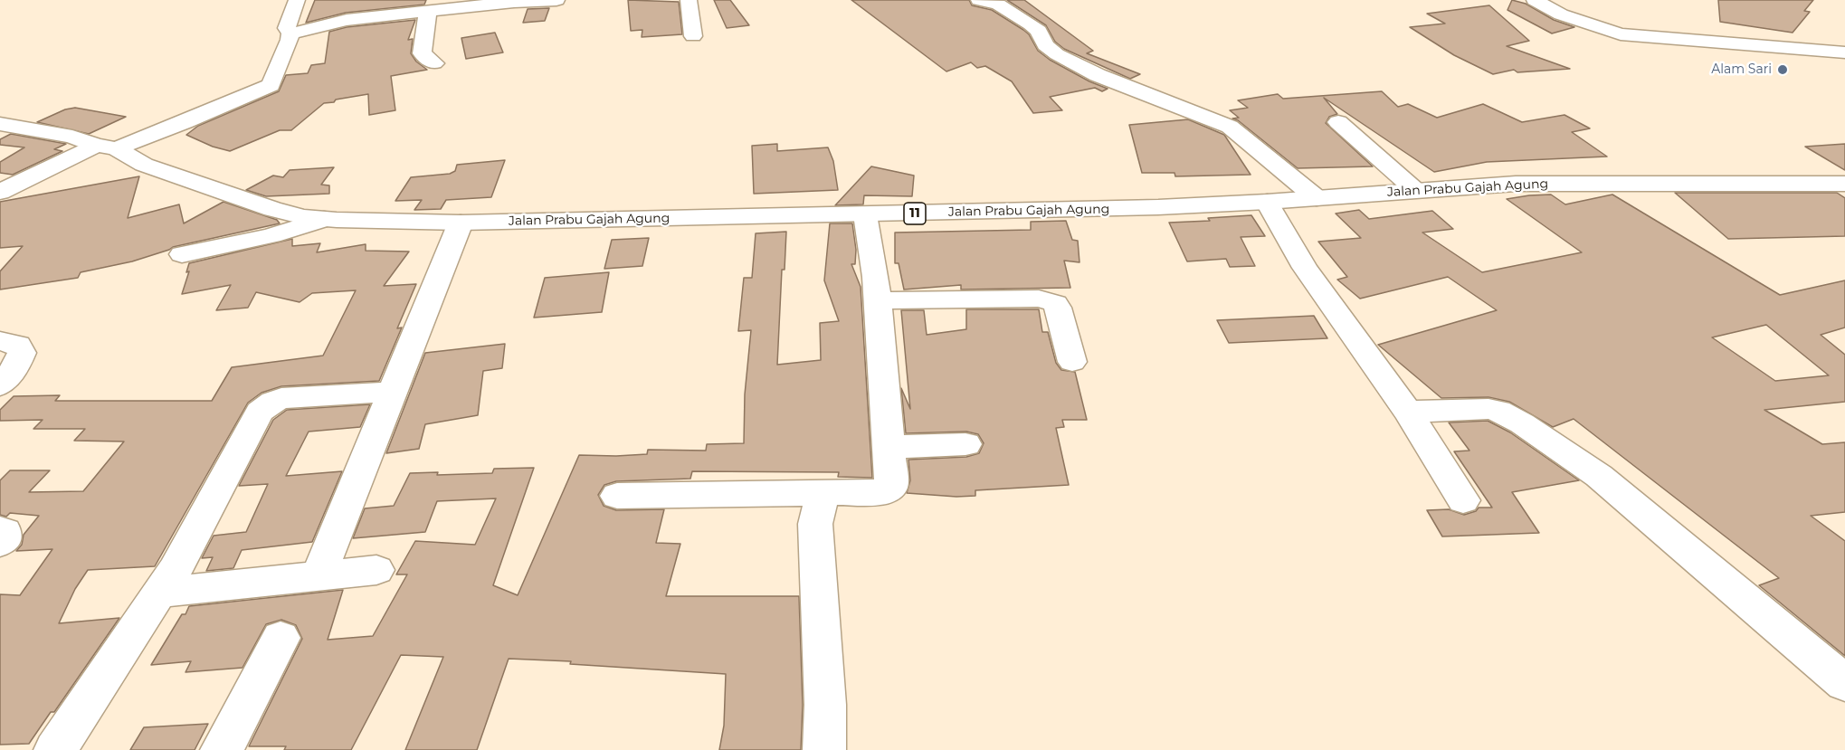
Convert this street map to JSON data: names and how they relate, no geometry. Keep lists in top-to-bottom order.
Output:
{
  "streets": {
    "main road": ["Jalan Prabu Gajah Agung", "11"]
  },
  "places": ["Alam Sari"]
}
